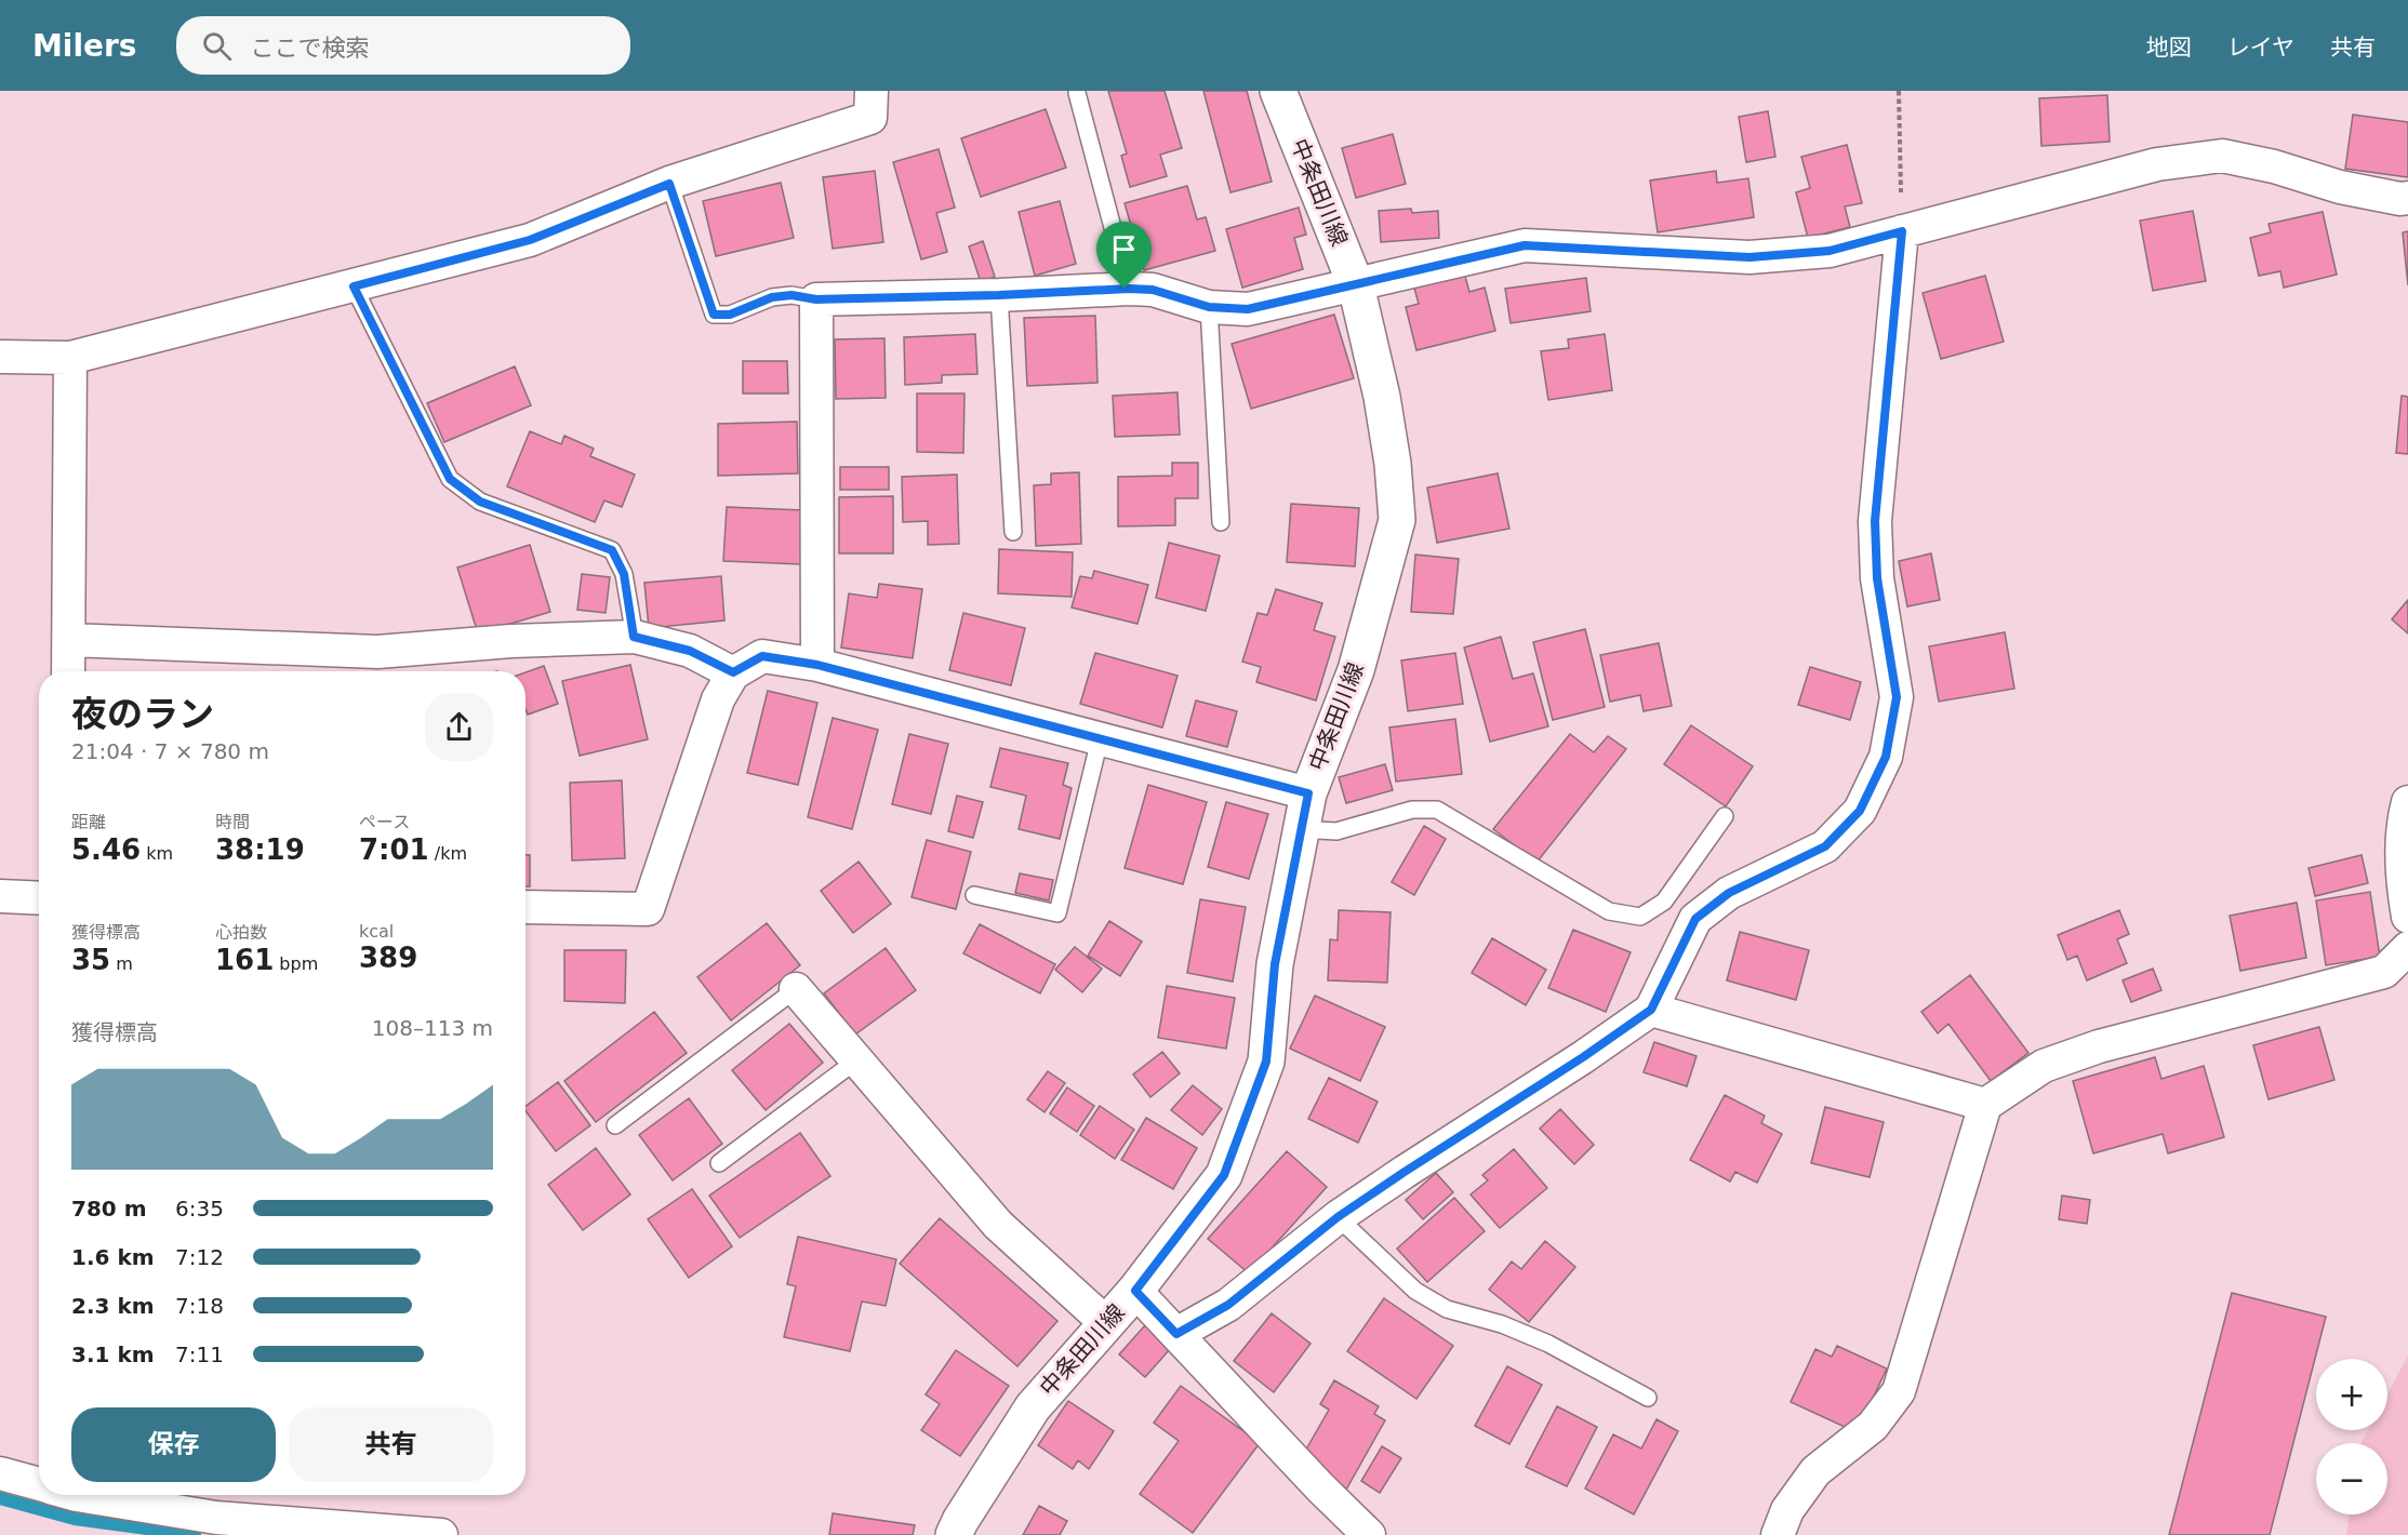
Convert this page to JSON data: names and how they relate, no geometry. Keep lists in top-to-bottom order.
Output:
{
  "streets": {
    "main road": ["中条田川線"]
  },
  "page": {
    "header": "Milers",
    "search": "ここで検索",
    "nav": ["地図", "レイヤ", "共有"],
    "heading": ["夜のラン", "21:04 · 7 × 780 m"],
    "stats": [
      ["距離", "5.46 km"],
      ["時間", "38:19"],
      ["ペース", "7:01 /km"],
      ["獲得標高", "35 m"],
      ["心拍数", "161 bpm"],
      ["kcal", "389"]
    ],
    "chart": ["獲得標高", "108–113 m"],
    "list": [
      {
        "name": "780 m",
        "note": "6:35"
      },
      {
        "name": "1.6 km",
        "note": "7:12"
      },
      {
        "name": "2.3 km",
        "note": "7:18"
      },
      {
        "name": "3.1 km",
        "note": "7:11"
      }
    ],
    "map_buttons": ["+", "−"],
    "buttons": ["保存", "共有"]
  }
}
